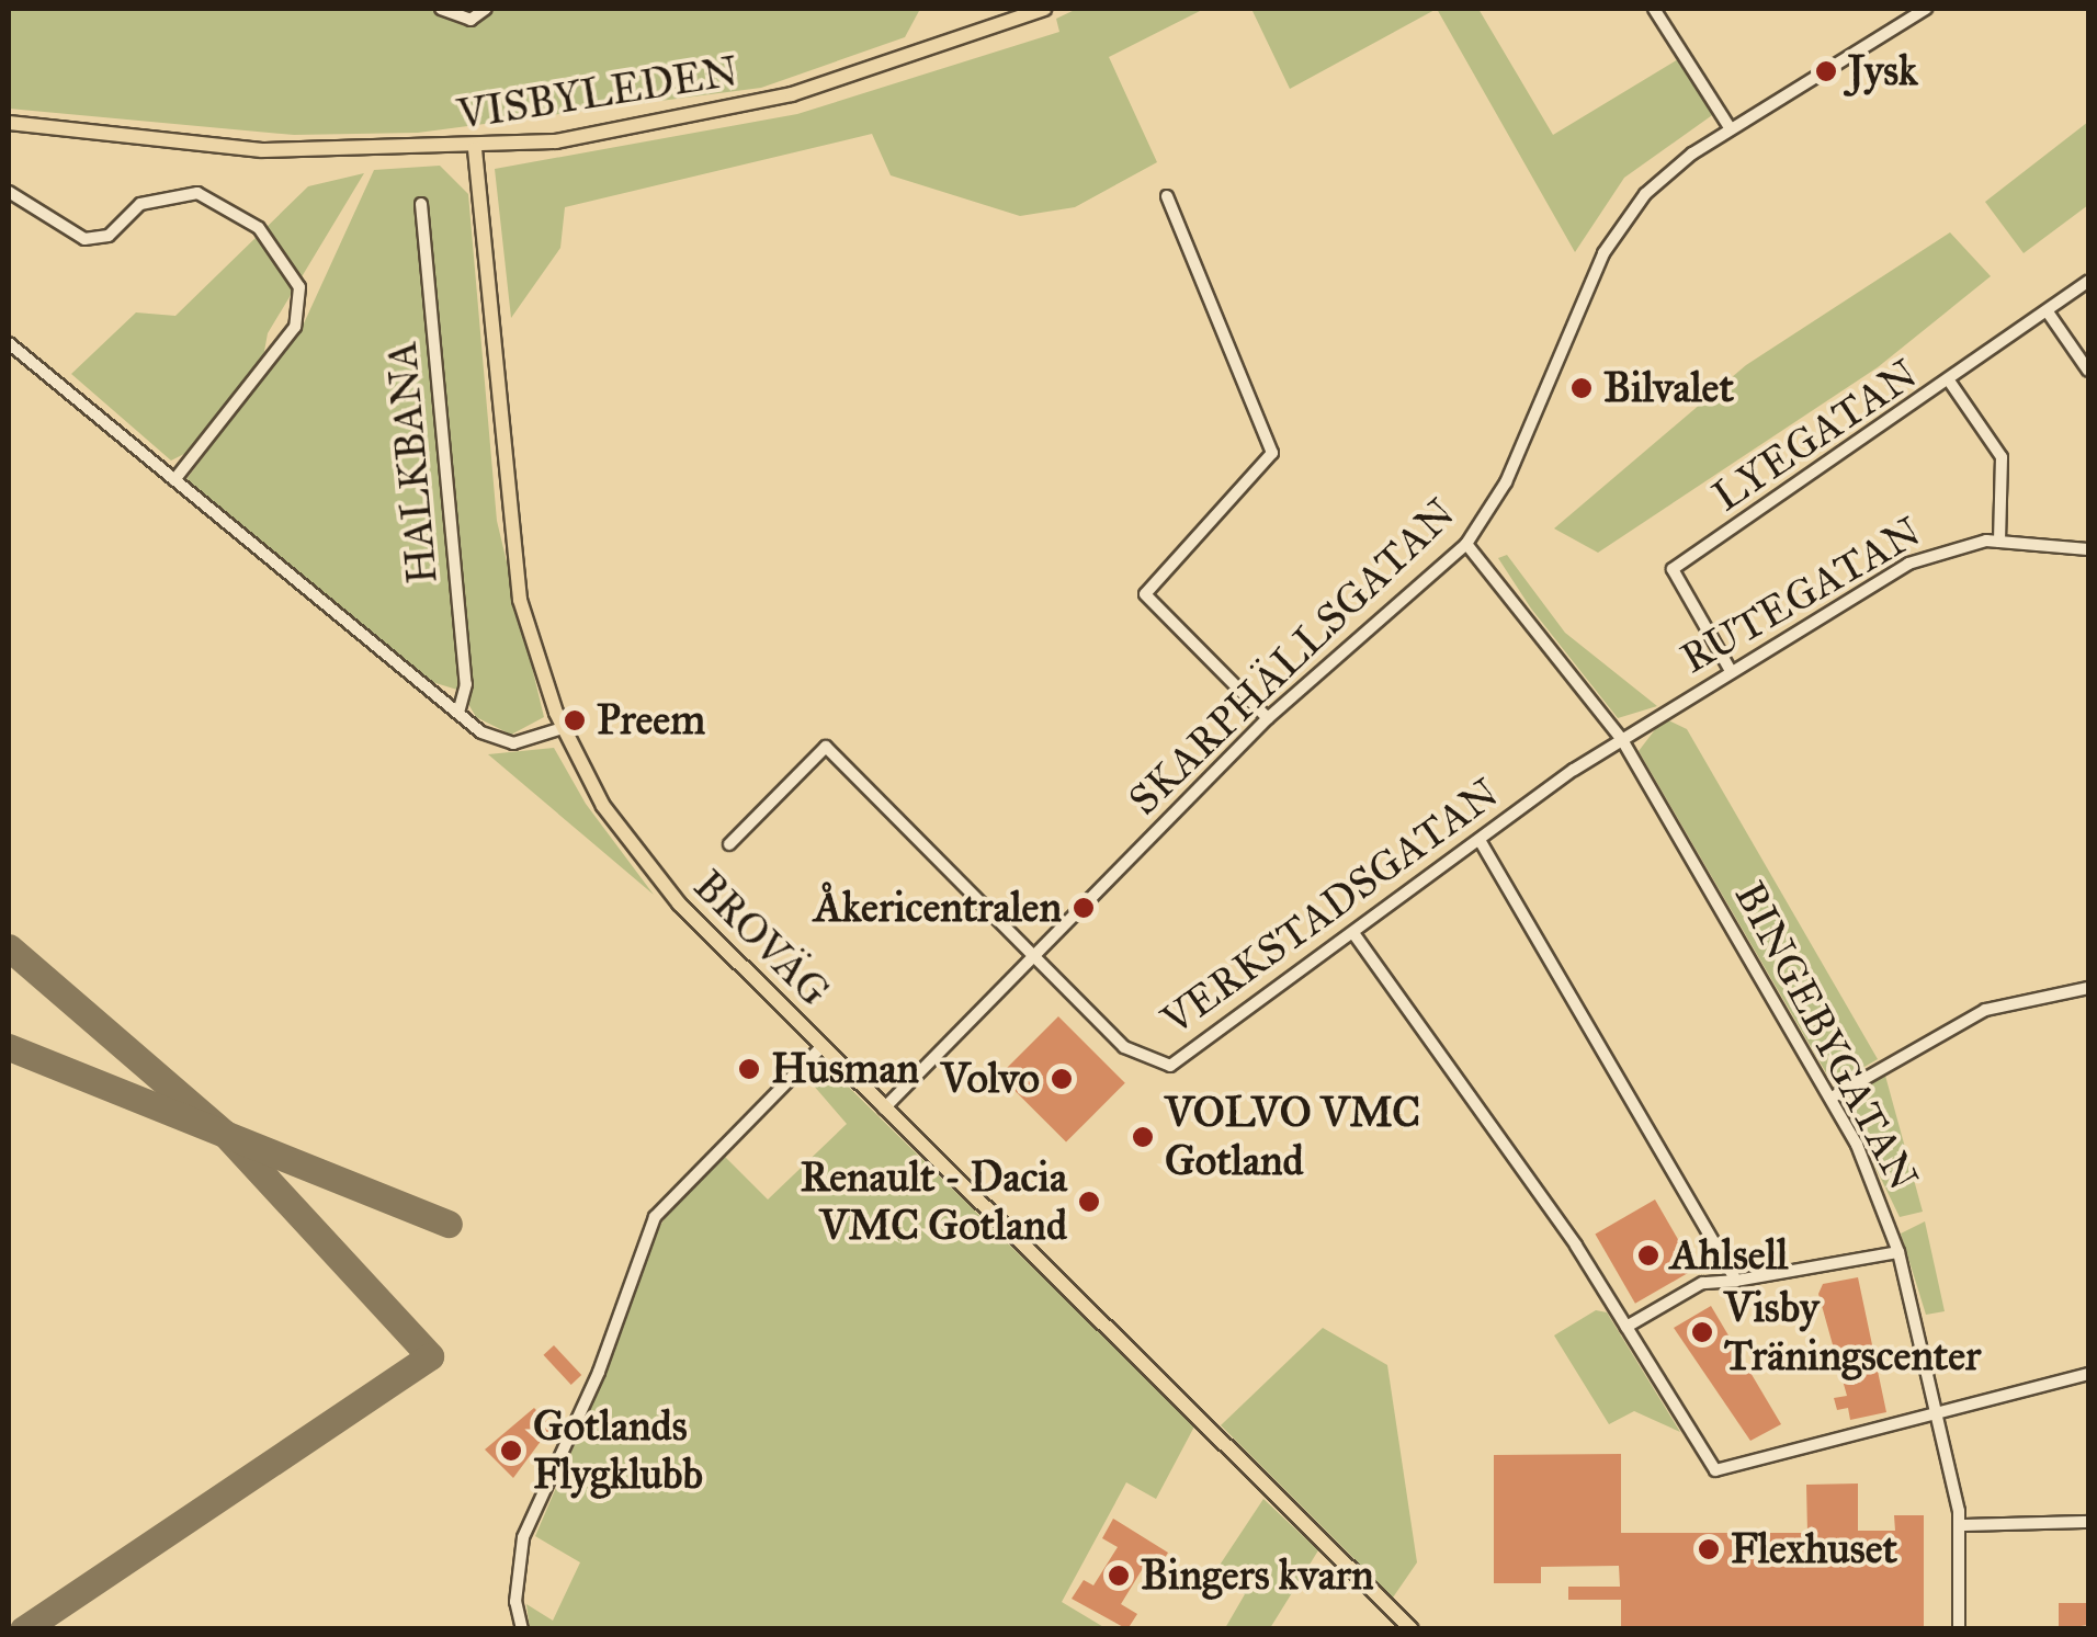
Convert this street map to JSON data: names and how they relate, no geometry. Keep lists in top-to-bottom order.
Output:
{
  "streets": {
    "main road": ["VISBYLEDEN", "BROVÄG"],
    "street": [
      "LYEGATAN",
      "HALKBANA",
      "RUTEGATAN",
      "SKARPHÄLLSGATAN",
      "VERKSTADSGATAN",
      "BINGEBYGATAN"
    ]
  },
  "crossings": [
    ["VISBYLEDEN", "BROVÄG"],
    ["LYEGATAN", "RUTEGATAN"],
    ["HALKBANA", "BROVÄG"],
    ["RUTEGATAN", "VERKSTADSGATAN"],
    ["RUTEGATAN", "BINGEBYGATAN"],
    ["SKARPHÄLLSGATAN", "VERKSTADSGATAN"],
    ["SKARPHÄLLSGATAN", "BROVÄG"],
    ["SKARPHÄLLSGATAN", "BINGEBYGATAN"],
    ["VERKSTADSGATAN", "BINGEBYGATAN"]
  ],
  "places": [
    "Jysk",
    "Bilvalet",
    "Preem",
    "Åkericentralen",
    "Husman",
    "Volvo",
    "VOLVO VMC Gotland",
    "Renault - Dacia VMC Gotland",
    "Ahlsell",
    "Visby Träningscenter",
    "Gotlands Flygklubb",
    "Flexhuset",
    "Bingers kvarn"
  ]
}
